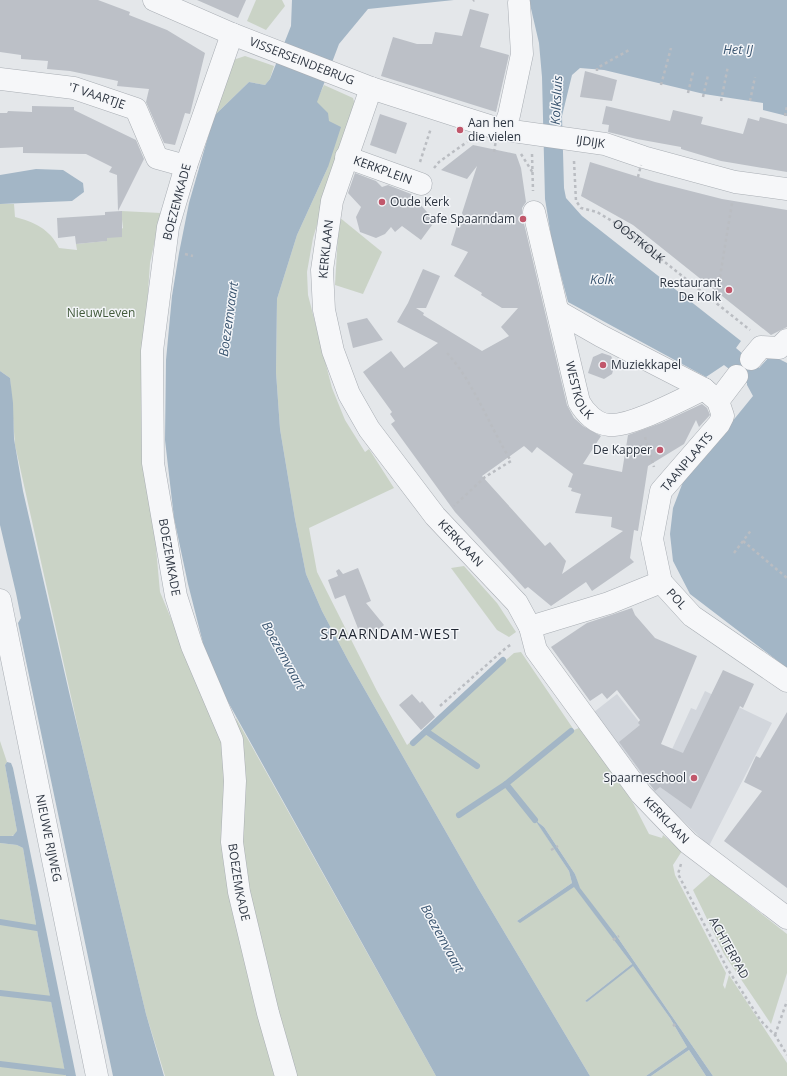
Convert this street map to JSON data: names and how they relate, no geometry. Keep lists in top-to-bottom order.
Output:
{
  "streets": {
    "street": [
      "VISSERSEINDEBRUG",
      "'T VAARTJE",
      "IJDIJK",
      "KERKPLEIN",
      "BOEZEMKADE",
      "KERKLAAN",
      "WESTKOLK",
      "TAANPLAATS",
      "POL",
      "NIEUWE RIJWEG"
    ],
    "path": ["OOSTKOLK", "ACHTERPAD"]
  },
  "crossings": [
    ["VISSERSEINDEBRUG", "IJDIJK"],
    ["VISSERSEINDEBRUG", "BOEZEMKADE"],
    ["VISSERSEINDEBRUG", "KERKLAAN"],
    ["'T VAARTJE", "BOEZEMKADE"],
    ["IJDIJK", "OOSTKOLK"],
    ["IJDIJK", "KERKLAAN"],
    ["KERKPLEIN", "KERKLAAN"],
    ["KERKLAAN", "POL"],
    ["KERKLAAN", "ACHTERPAD"],
    ["WESTKOLK", "TAANPLAATS"],
    ["TAANPLAATS", "POL"]
  ],
  "districts": ["SPAARNDAM-WEST"],
  "water": [
    "Het IJ",
    "Kolksluis",
    "Kolk",
    "Boezemvaart"
  ],
  "parks": ["NieuwLeven"],
  "places": [
    "Aan hen die vielen",
    "Oude Kerk",
    "Cafe Spaarndam",
    "Restaurant De Kolk",
    "Muziekkapel",
    "De Kapper",
    "Spaarneschool"
  ]
}
